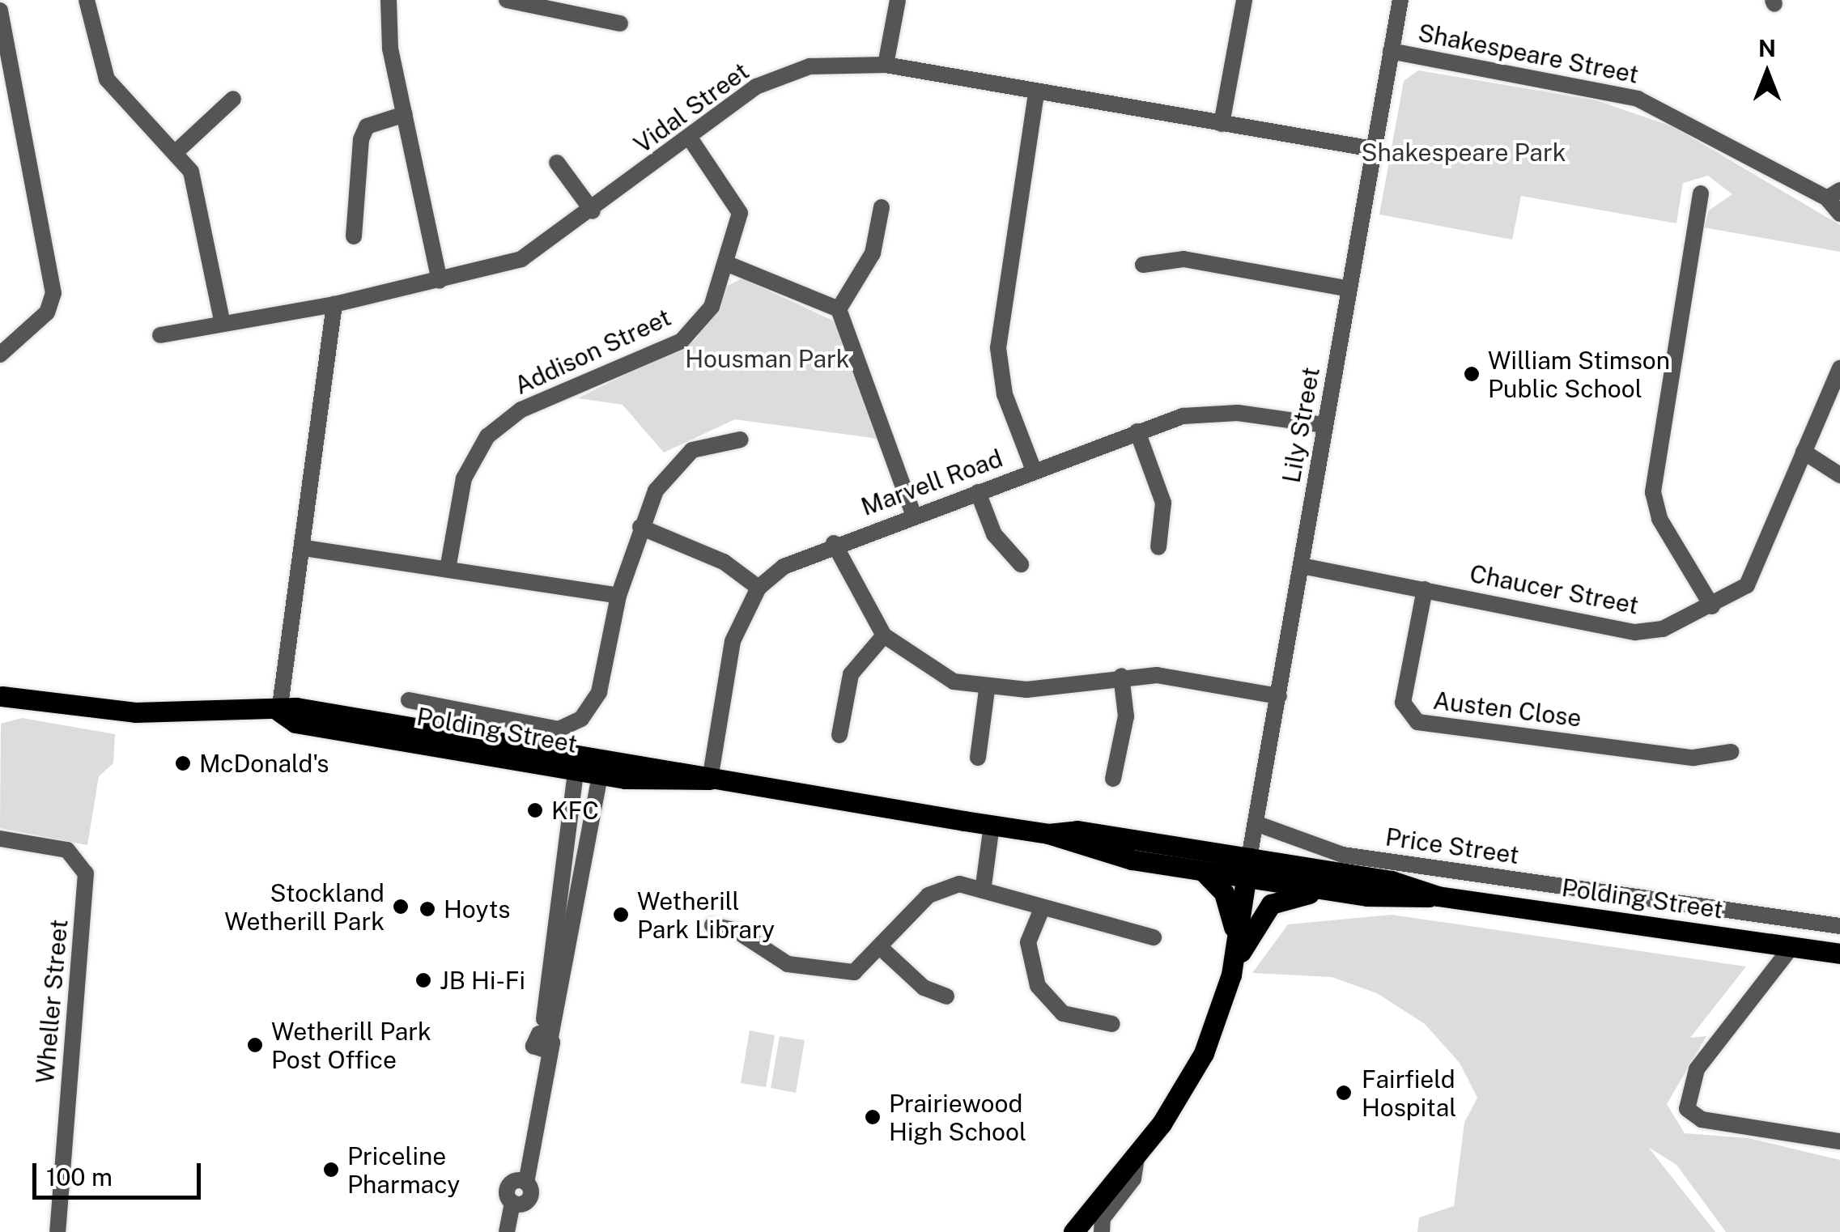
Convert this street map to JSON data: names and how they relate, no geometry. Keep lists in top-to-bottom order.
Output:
{
  "streets": {
    "main road": ["Polding Street"],
    "street": [
      "Shakespeare Street",
      "Vidal Street",
      "Addison Street",
      "Lily Street",
      "Marvell Road",
      "Chaucer Street",
      "Austen Close",
      "Price Street",
      "Wheller Street"
    ]
  },
  "crossings": [
    ["Shakespeare Street", "Lily Street"],
    ["Vidal Street", "Addison Street"],
    ["Vidal Street", "Lily Street"],
    ["Lily Street", "Marvell Road"],
    ["Lily Street", "Chaucer Street"],
    ["Lily Street", "Polding Street"],
    ["Lily Street", "Price Street"],
    ["Marvell Road", "Polding Street"],
    ["Chaucer Street", "Austen Close"]
  ],
  "parks": ["Shakespeare Park", "Housman Park"],
  "places": [
    "William Stimson Public School",
    "McDonald's",
    "KFC",
    "Stockland Wetherill Park",
    "Hoyts",
    "Wetherill Park Library",
    "JB Hi-Fi",
    "Wetherill Park Post Office",
    "Fairfield Hospital",
    "Prairiewood High School",
    "Priceline Pharmacy"
  ],
  "scale_bar": "100 m",
  "north": "top"
}
